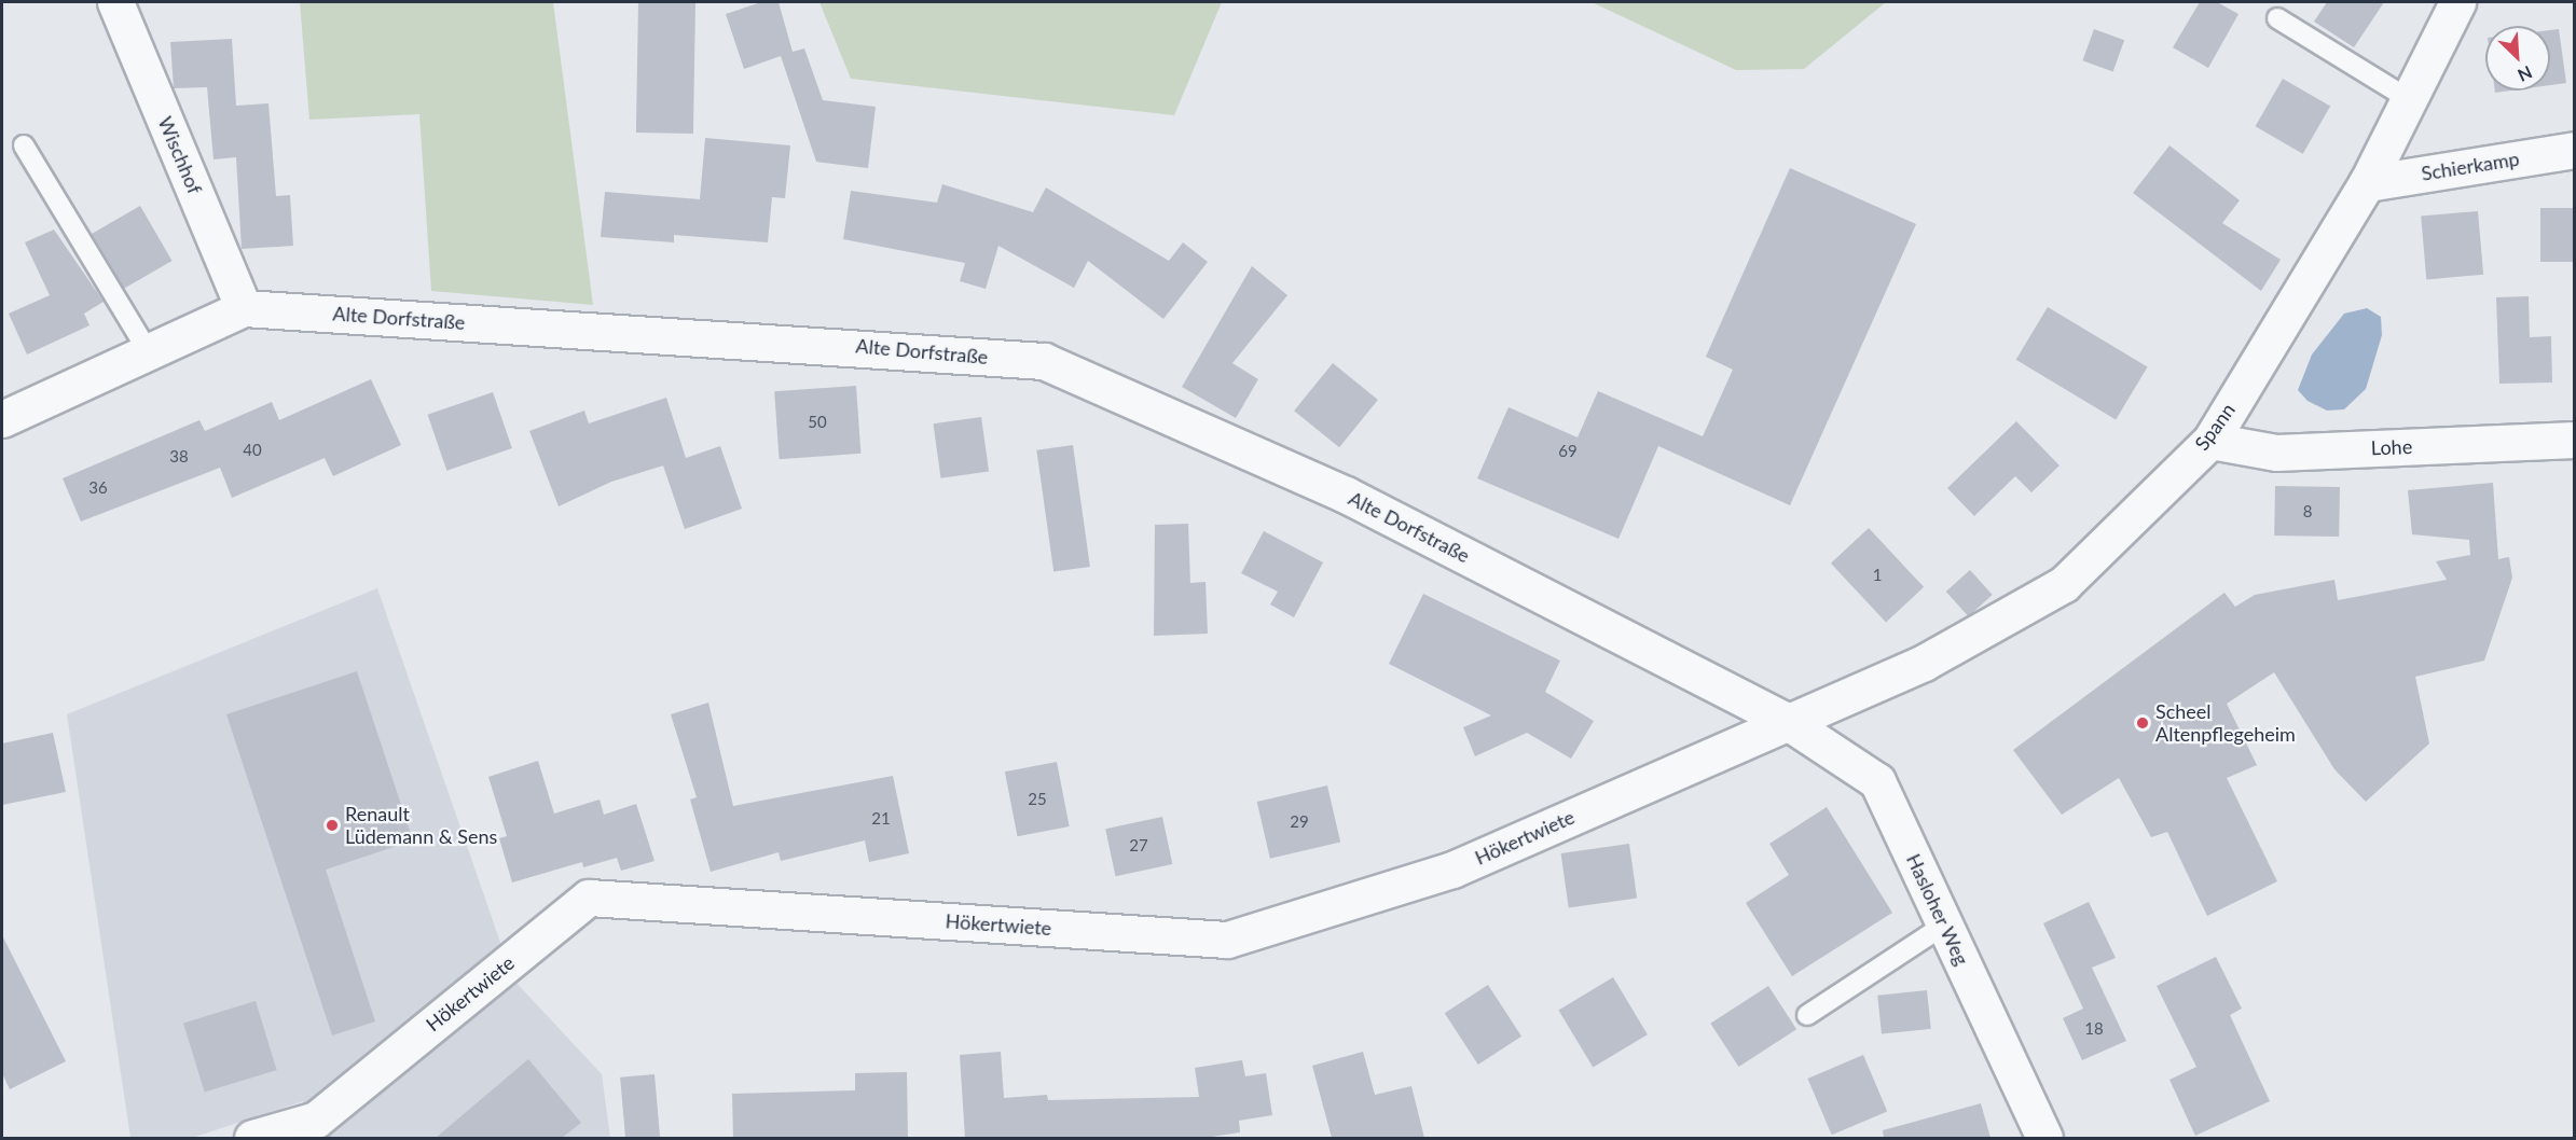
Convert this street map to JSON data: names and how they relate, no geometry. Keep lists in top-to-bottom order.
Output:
{
  "streets": {
    "street": [
      "Wischhof",
      "Schierkamp",
      "Alte Dorfstraße",
      "Spann",
      "Lohe",
      "Hökertwiete",
      "Hasloher Weg"
    ]
  },
  "crossings": [
    ["Wischhof", "Alte Dorfstraße"],
    ["Schierkamp", "Spann"],
    ["Alte Dorfstraße", "Spann"],
    ["Alte Dorfstraße", "Hökertwiete"],
    ["Alte Dorfstraße", "Hasloher Weg"],
    ["Spann", "Lohe"],
    ["Spann", "Hökertwiete"],
    ["Spann", "Hasloher Weg"],
    ["Hökertwiete", "Hasloher Weg"]
  ],
  "places": ["Scheel Altenpflegeheim", "Renault Lüdemann & Sens"],
  "house_numbers": [
    "50",
    "40",
    "69",
    "38",
    "36",
    "8",
    "1",
    "25",
    "21",
    "29",
    "27",
    "18"
  ],
  "north": "bottom right"
}
